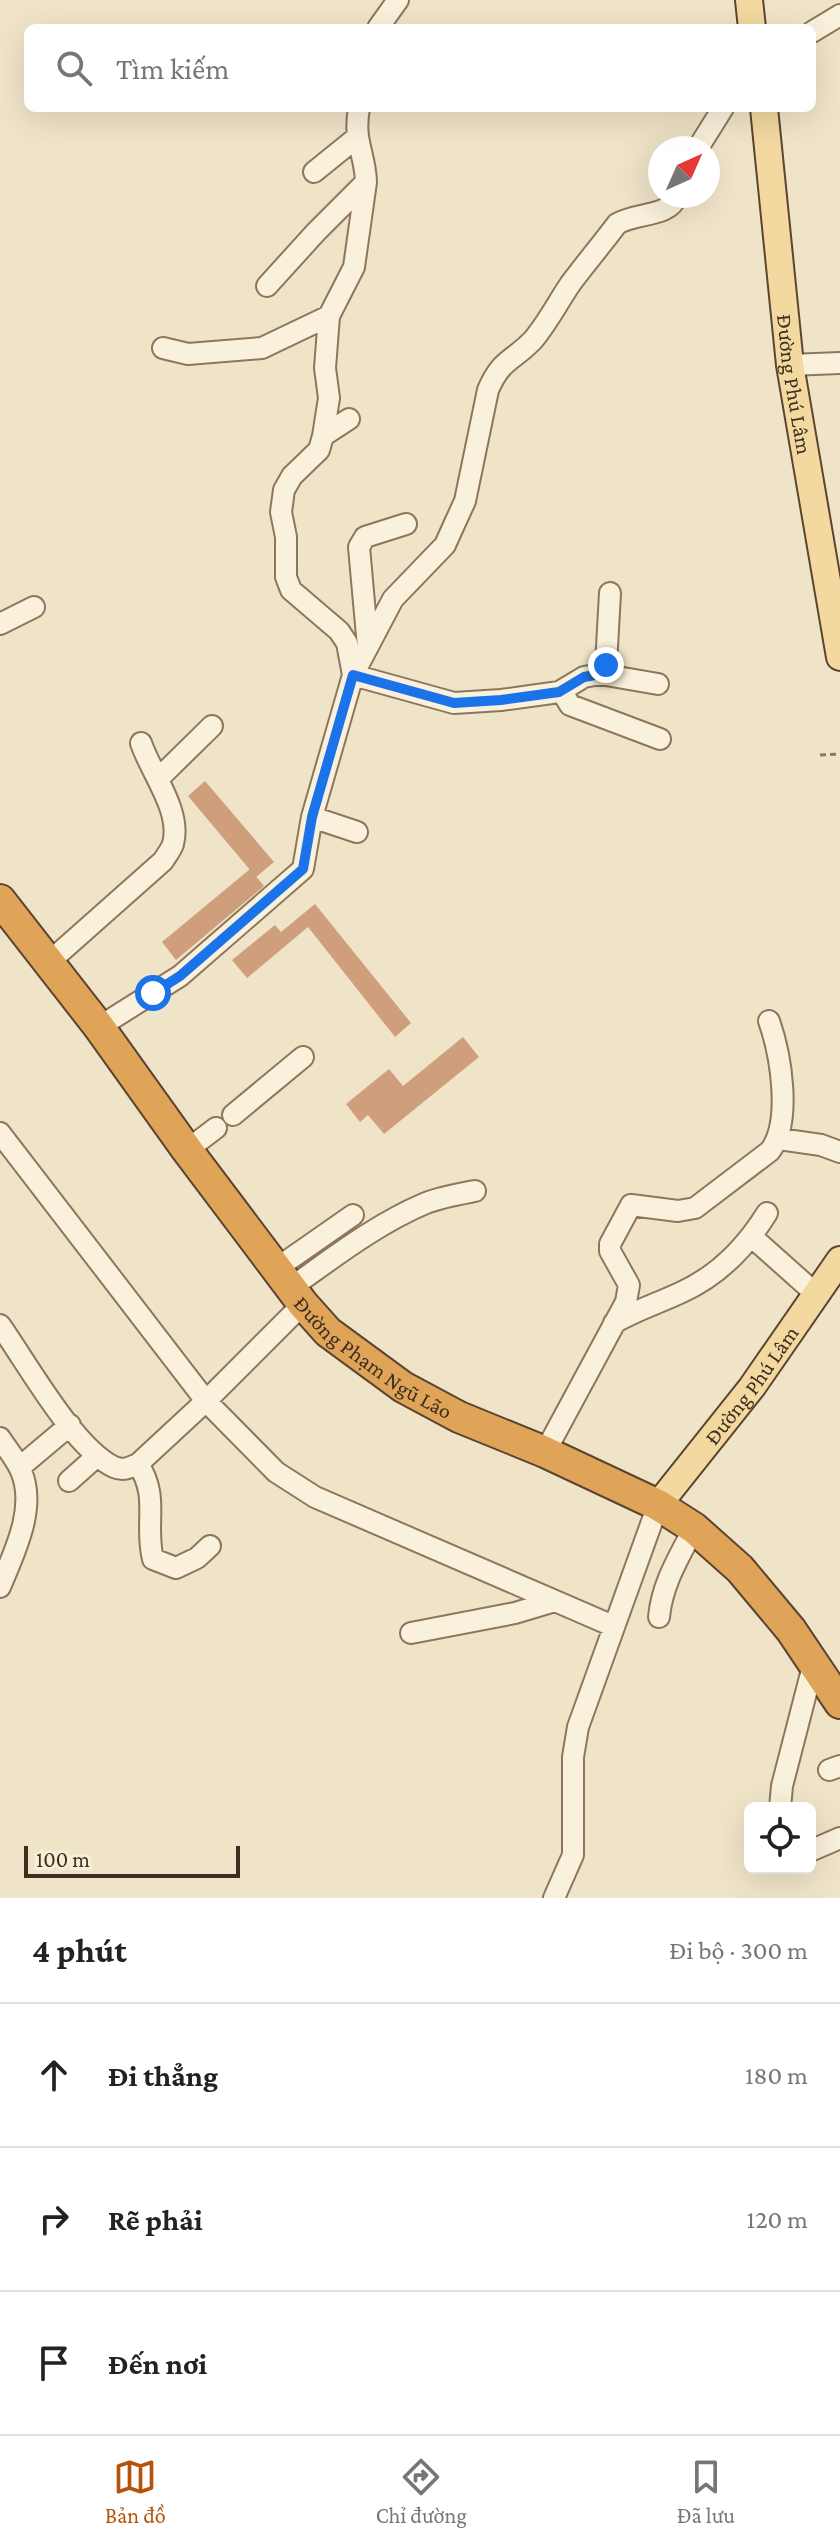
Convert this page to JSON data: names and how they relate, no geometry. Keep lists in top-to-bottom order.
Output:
{
  "streets": {
    "highway": ["Đường Phạm Ngũ Lão"],
    "main road": ["Đường Phú Lâm"]
  },
  "crossings": [
    ["Đường Phú Lâm", "Đường Phạm Ngũ Lão"]
  ],
  "scale_bar": "100 m",
  "north": "top right",
  "page": {
    "search": "Tìm kiếm",
    "scale": "100 m",
    "heading": ["4 phút", "Đi bộ · 300 m"],
    "list": [
      ["Đi thẳng", "180 m"],
      ["Rẽ phải", "120 m"],
      "Đến nơi"
    ],
    "nav": ["Bản đồ", "Chỉ đường", "Đã lưu"]
  }
}
